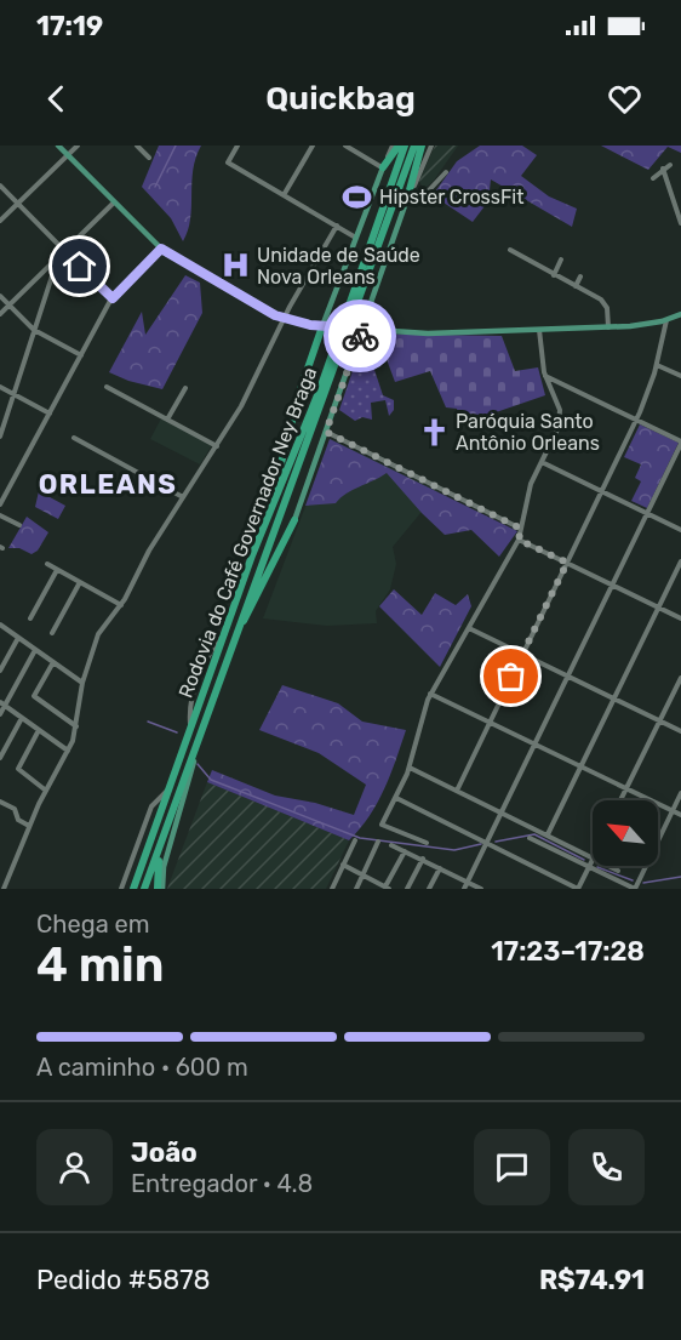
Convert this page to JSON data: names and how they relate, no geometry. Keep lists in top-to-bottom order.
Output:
{
  "streets": {
    "highway": ["Rodovia do Café Governador Ney Braga"]
  },
  "districts": ["ORLEANS"],
  "places": {
    "sports": ["Hipster CrossFit"],
    "hospital": ["Unidade de Saúde Nova Orleans"],
    "church": ["Paróquia Santo Antônio Orleans"]
  },
  "north": "top left",
  "page": {
    "status": "17:19",
    "header": "Quickbag",
    "heading": ["4 min", "Chega em", "17:23–17:28"],
    "panel": [
      "João",
      "Entregador · 4.8",
      "Pedido #5878",
      "R$74.91"
    ],
    "bar": "A caminho · 600 m"
  }
}
